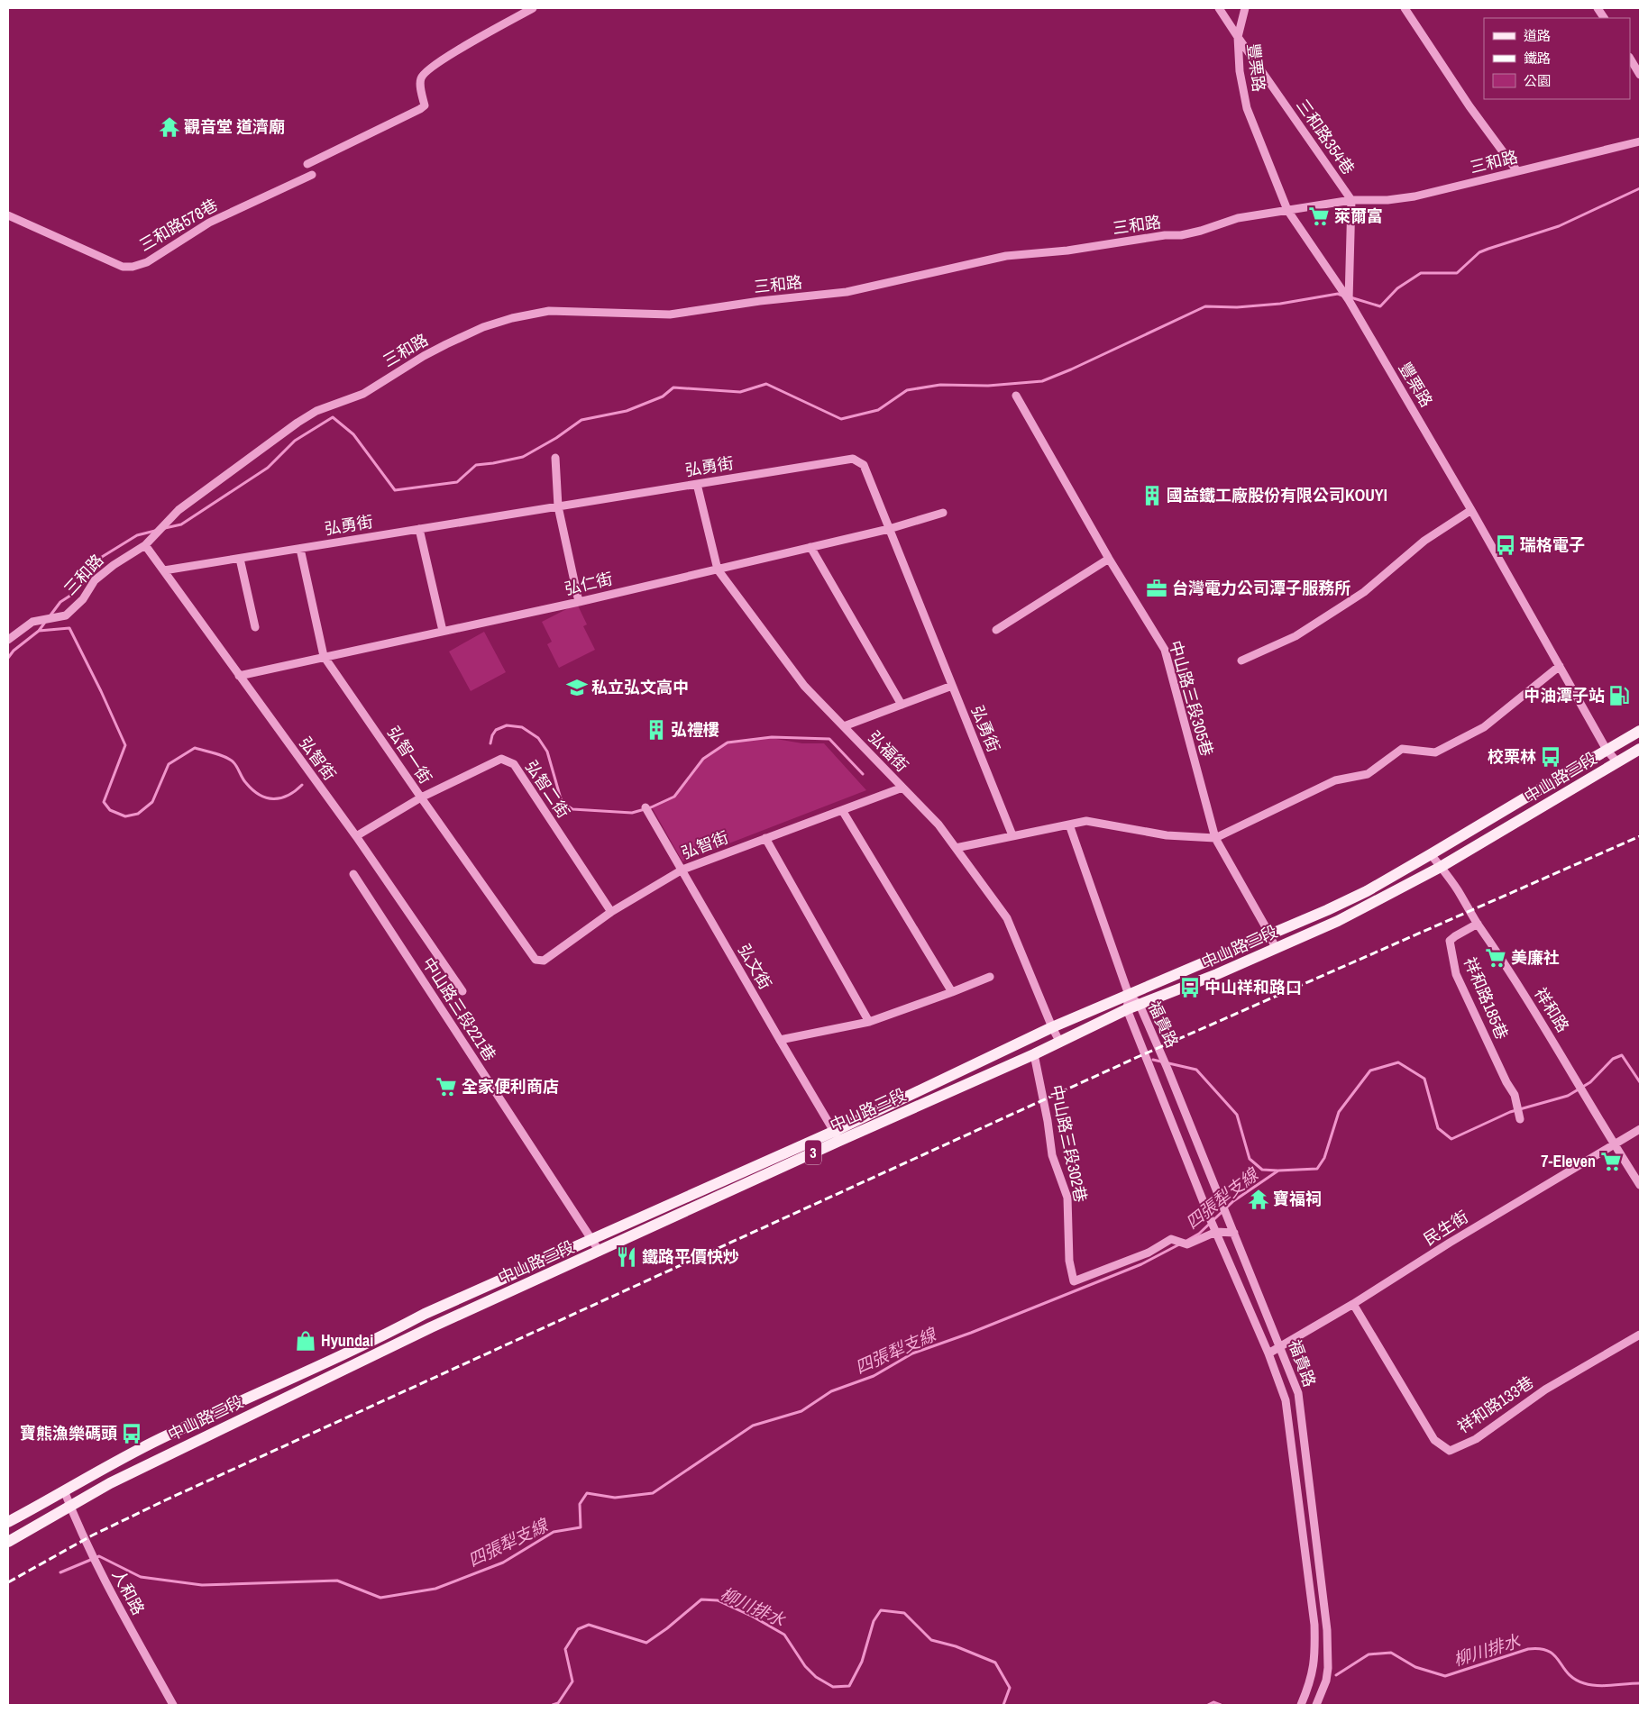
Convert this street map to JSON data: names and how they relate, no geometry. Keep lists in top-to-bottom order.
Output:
{
  "streets": {
    "main road": ["中山路三段", "3"],
    "street": [
      "豐栗路",
      "三和路354巷",
      "三和路",
      "三和路578巷",
      "弘勇街",
      "弘仁街",
      "中山路三段305巷",
      "弘福街",
      "弘智一街",
      "弘智街",
      "弘智二街",
      "弘文街",
      "祥和路185巷",
      "中山路三段221巷",
      "祥和路",
      "福貴路",
      "中山路三段302巷",
      "民生街",
      "祥和路133巷",
      "人和路"
    ]
  },
  "crossings": [
    ["豐栗路", "三和路354巷"],
    ["豐栗路", "三和路"],
    ["豐栗路", "中山路三段"],
    ["三和路354巷", "三和路"],
    ["三和路", "弘智街"],
    ["弘勇街", "弘仁街"],
    ["弘勇街", "弘福街"],
    ["弘勇街", "弘智一街"],
    ["弘勇街", "弘智街"],
    ["弘仁街", "弘福街"],
    ["弘仁街", "弘智一街"],
    ["弘仁街", "弘智街"],
    ["中山路三段305巷", "中山路三段"],
    ["弘福街", "弘智街"],
    ["弘福街", "中山路三段"],
    ["弘智一街", "弘智街"],
    ["弘智一街", "弘智二街"],
    ["弘智街", "弘智二街"],
    ["弘智街", "弘文街"],
    ["中山路三段", "弘文街"],
    ["中山路三段", "中山路三段221巷"],
    ["中山路三段", "祥和路"],
    ["中山路三段", "福貴路"],
    ["中山路三段", "中山路三段302巷"],
    ["中山路三段", "人和路"],
    ["祥和路185巷", "祥和路"],
    ["祥和路", "民生街"],
    ["福貴路", "中山路三段302巷"],
    ["福貴路", "民生街"],
    ["民生街", "祥和路133巷"]
  ],
  "water": ["四張犁支線", "柳川排水"],
  "places": {
    "temple": ["觀音堂 道濟廟", "寶福祠"],
    "supermarket": [
      "萊爾富",
      "美廉社",
      "全家便利商店",
      "7-Eleven"
    ],
    "building": ["國益鐵工廠股份有限公司KOUYI", "弘禮樓"],
    "bus stop": [
      "瑞格電子",
      "校栗林",
      "中山祥和路口",
      "寶熊漁樂碼頭"
    ],
    "office": ["台灣電力公司潭子服務所"],
    "school or university": ["私立弘文高中"],
    "fuel station": ["中油潭子站"],
    "restaurant": ["鐵路平價快炒"],
    "shop": ["Hyundai"]
  },
  "legend": ["道路", "鐵路", "公園"]
}
